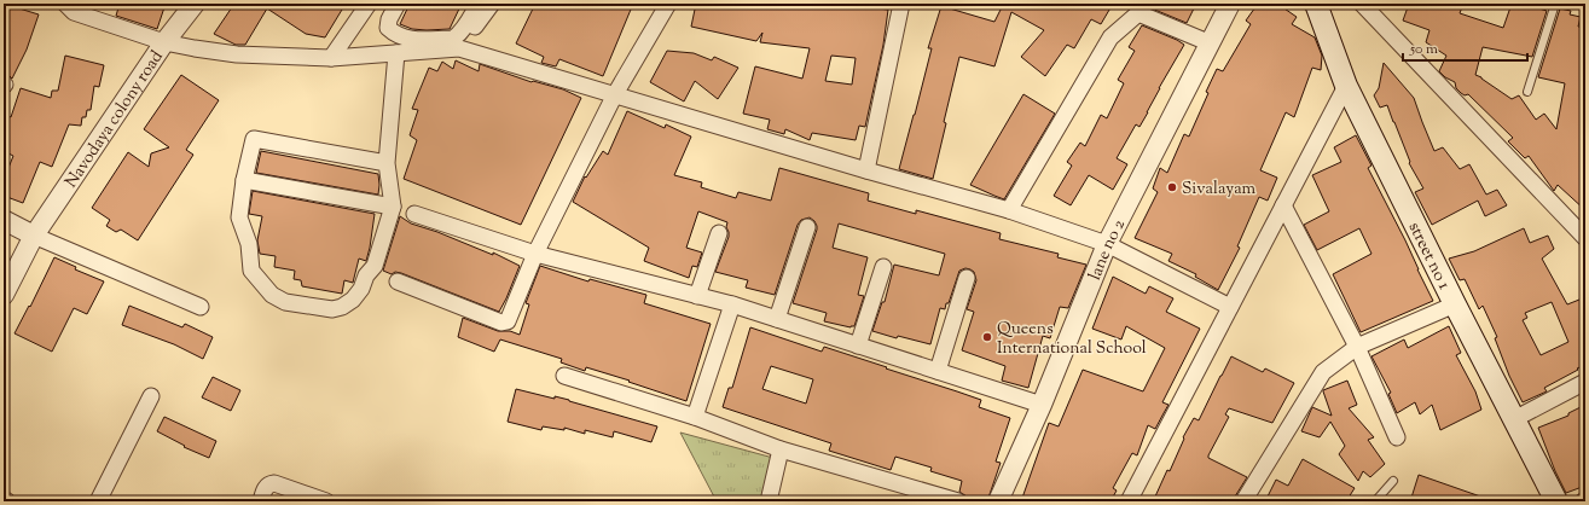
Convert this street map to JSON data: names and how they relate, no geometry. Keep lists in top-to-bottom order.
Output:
{
  "streets": {
    "main road": ["street no 1"],
    "street": ["Navodaya colony road", "lane no 2"]
  },
  "places": ["Sivalayam", "Queens International School"],
  "scale_bar": "50 m"
}
